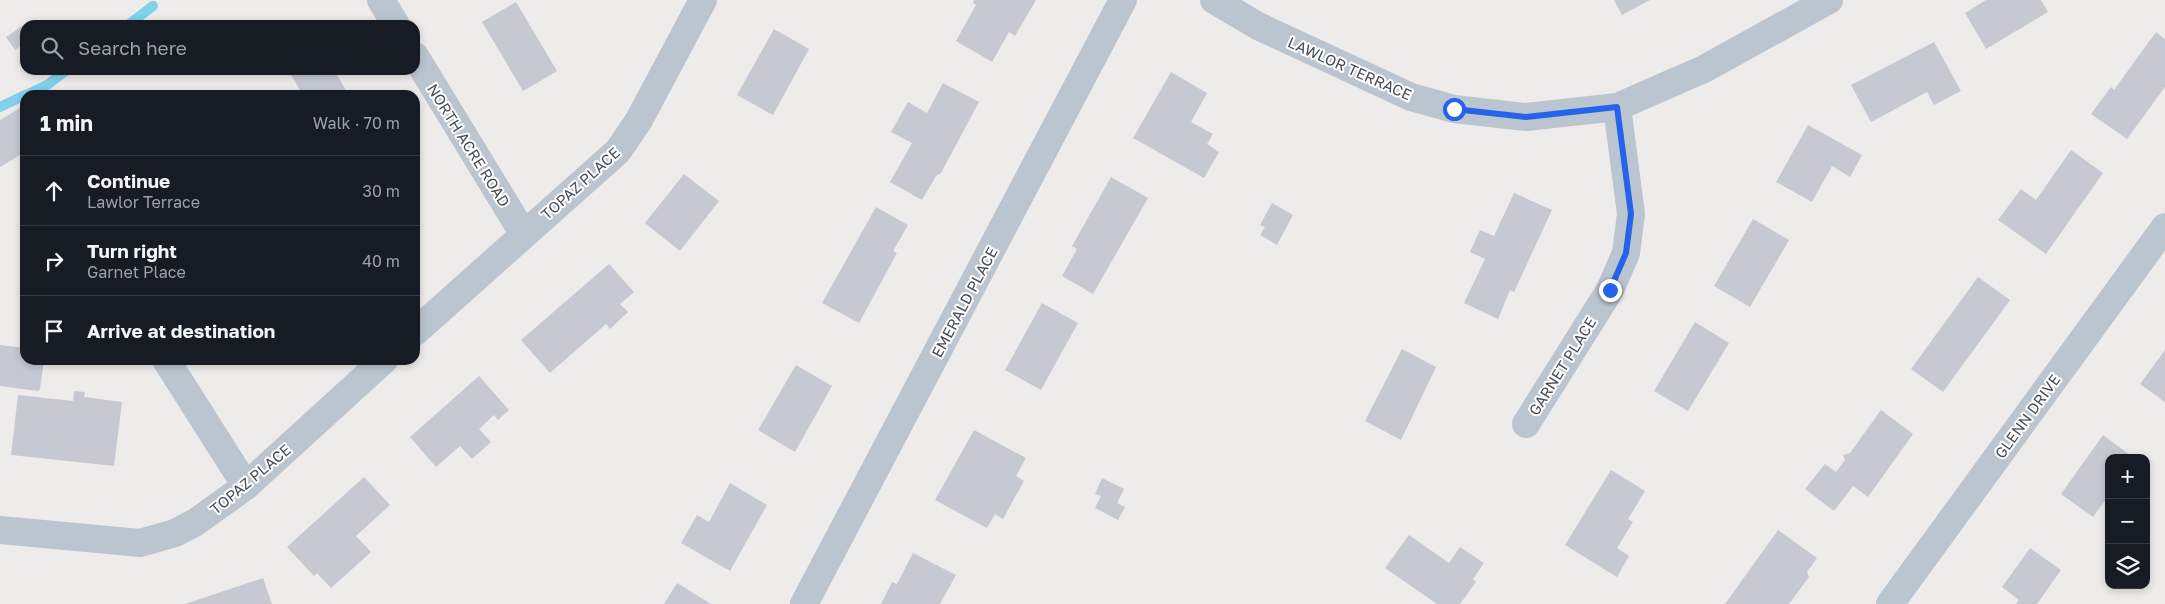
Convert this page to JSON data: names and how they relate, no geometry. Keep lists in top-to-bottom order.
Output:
{
  "streets": {
    "street": [
      "LAWLOR TERRACE",
      "NORTH ACRE ROAD",
      "TOPAZ PLACE",
      "EMERALD PLACE",
      "GARNET PLACE",
      "GLENN DRIVE"
    ]
  },
  "crossings": [
    ["LAWLOR TERRACE", "GARNET PLACE"],
    ["NORTH ACRE ROAD", "TOPAZ PLACE"]
  ],
  "page": {
    "search": "Search here",
    "heading": ["1 min", "Walk · 70 m"],
    "list": [
      ["Continue", "Lawlor Terrace", "30 m"],
      ["Turn right", "Garnet Place", "40 m"],
      "Arrive at destination"
    ],
    "map_buttons": ["+", "−"]
  }
}
